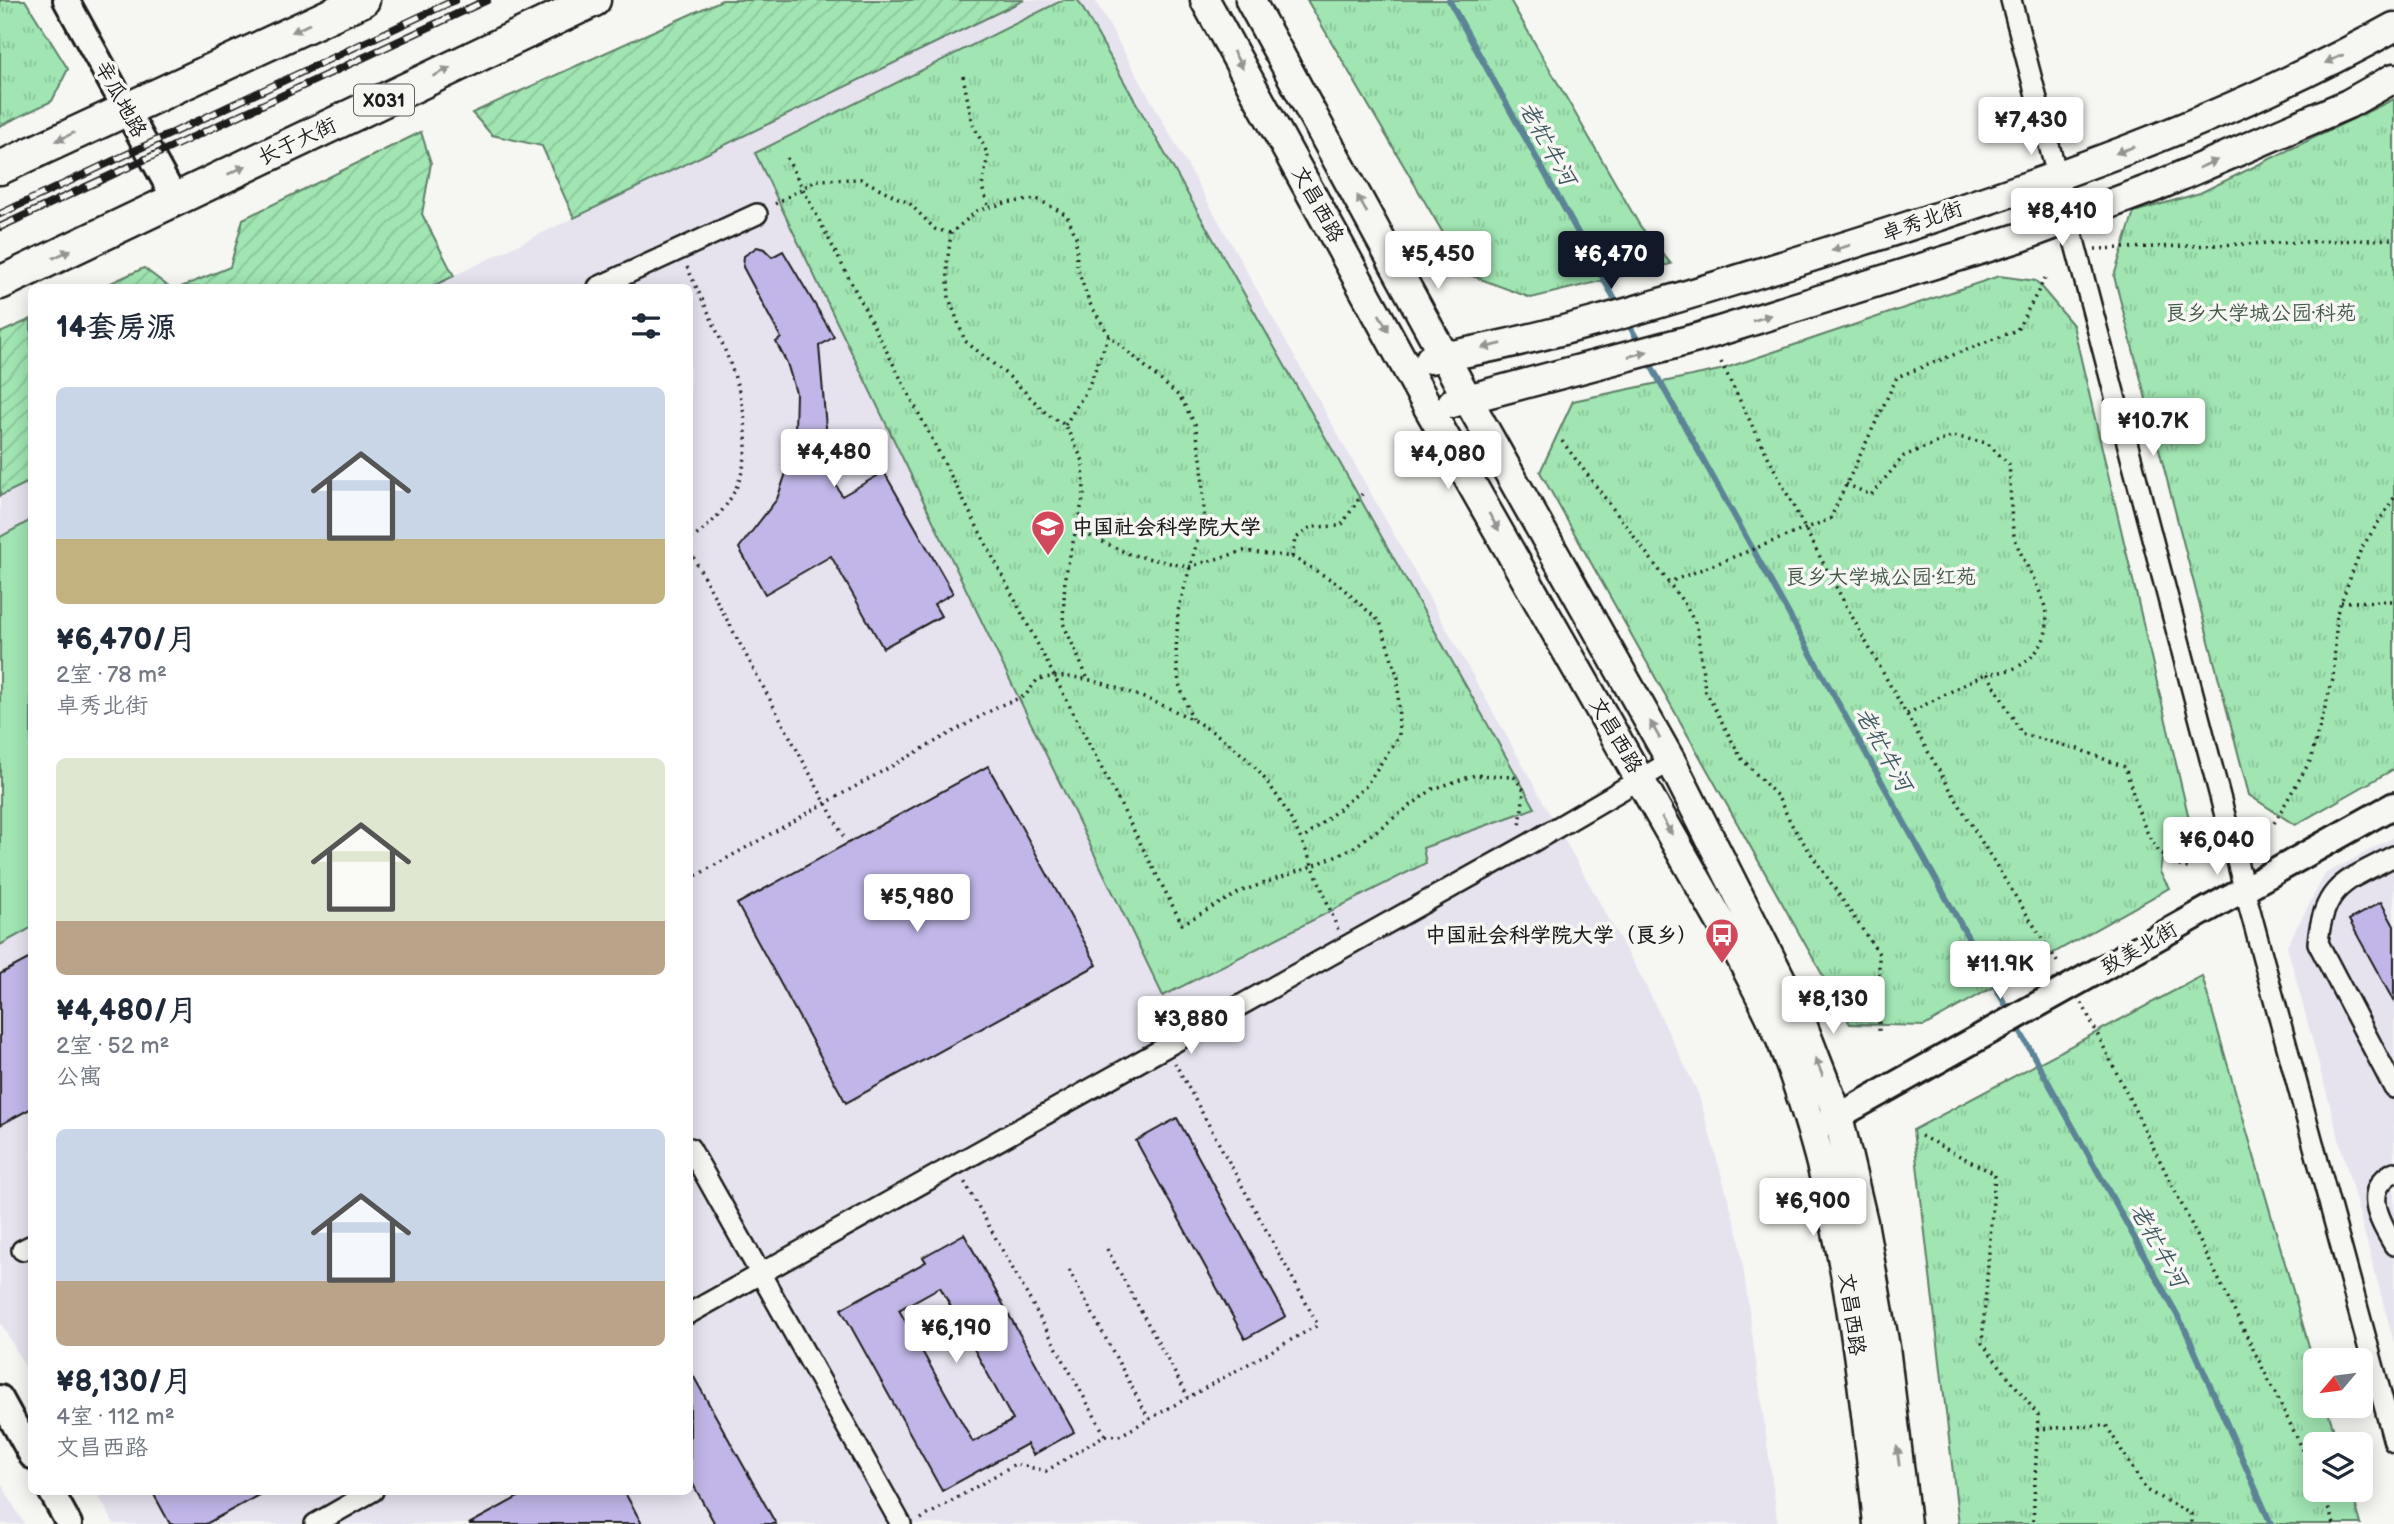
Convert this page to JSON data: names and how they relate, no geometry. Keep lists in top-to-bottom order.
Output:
{
  "streets": {
    "main road": [
      "X031",
      "长于大街",
      "文昌西路",
      "卓秀北街"
    ],
    "street": ["辛瓜地路", "致美北街"]
  },
  "crossings": [
    ["辛瓜地路", "长于大街"],
    ["文昌西路", "卓秀北街"],
    ["文昌西路", "致美北街"]
  ],
  "water": ["老牤牛河"],
  "parks": ["良乡大学城公园·科苑", "良乡大学城公园·红苑"],
  "places": {
    "school or university": ["中国社会科学院大学"],
    "bus stop": ["中国社会科学院大学（良乡）"]
  },
  "north": "bottom left",
  "page": {
    "price": [
      "¥7,430",
      "¥8,410",
      "¥5,450",
      "¥6,470",
      "¥10.7K",
      "¥4,480",
      "¥4,080",
      "¥6,040",
      "¥5,980",
      "¥11.9K",
      "¥8,130",
      "¥3,880",
      "¥6,900",
      "¥6,190"
    ],
    "heading": "14套房源",
    "list": [
      {
        "name": "¥6,470/月",
        "note": "2室 · 78 m² · 卓秀北街"
      },
      {
        "name": "¥4,480/月",
        "note": "2室 · 52 m² · 公寓"
      },
      {
        "name": "¥8,130/月",
        "note": "4室 · 112 m² · 文昌西路"
      }
    ]
  }
}
